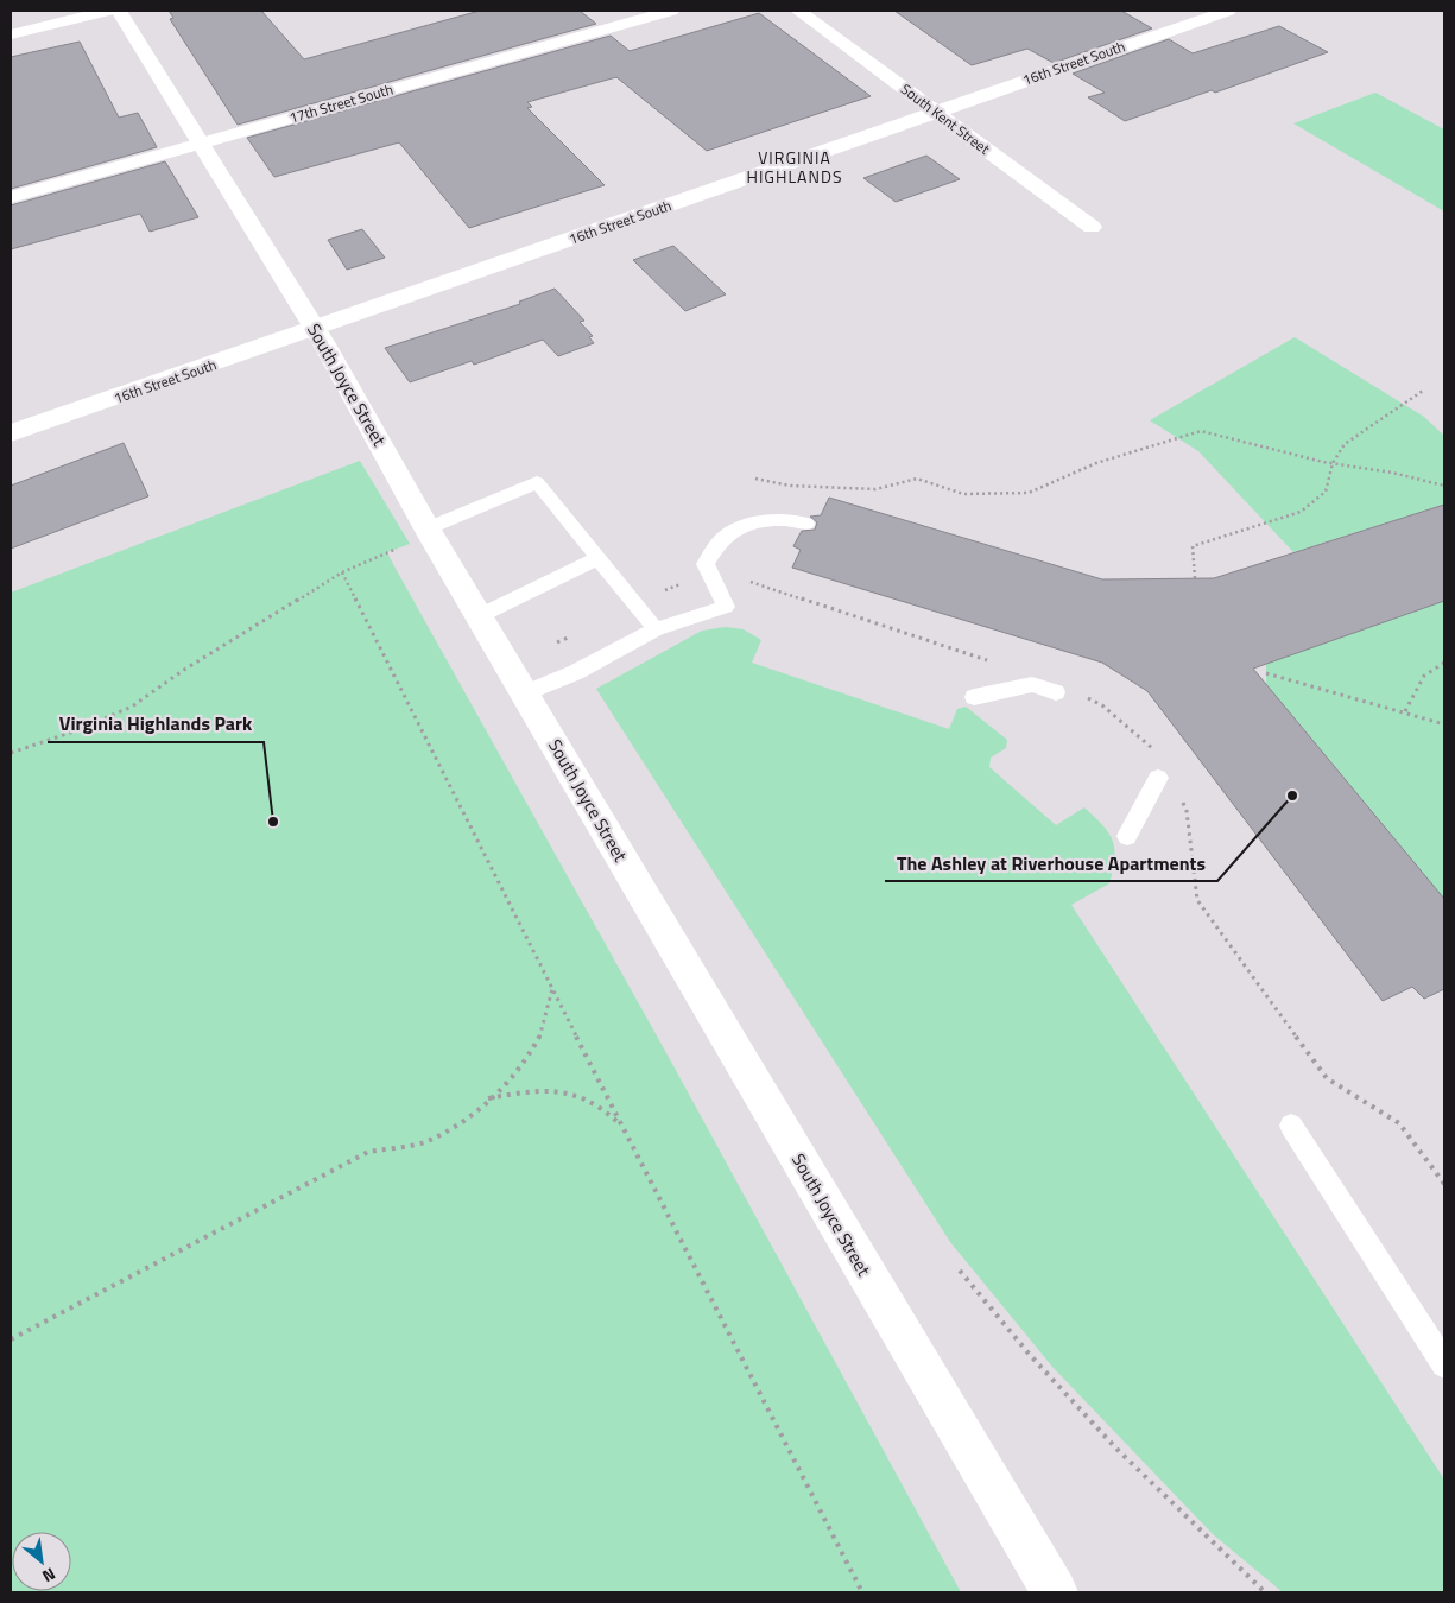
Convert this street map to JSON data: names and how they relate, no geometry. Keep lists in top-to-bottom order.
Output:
{
  "streets": {
    "street": [
      "16th Street South",
      "17th Street South",
      "South Kent Street",
      "South Joyce Street"
    ]
  },
  "crossings": [
    ["16th Street South", "South Kent Street"],
    ["16th Street South", "South Joyce Street"],
    ["17th Street South", "South Joyce Street"]
  ],
  "districts": ["VIRGINIA HIGHLANDS"],
  "places": ["The Ashley at Riverhouse Apartments", "Virginia Highlands Park"],
  "north": "bottom right"
}
